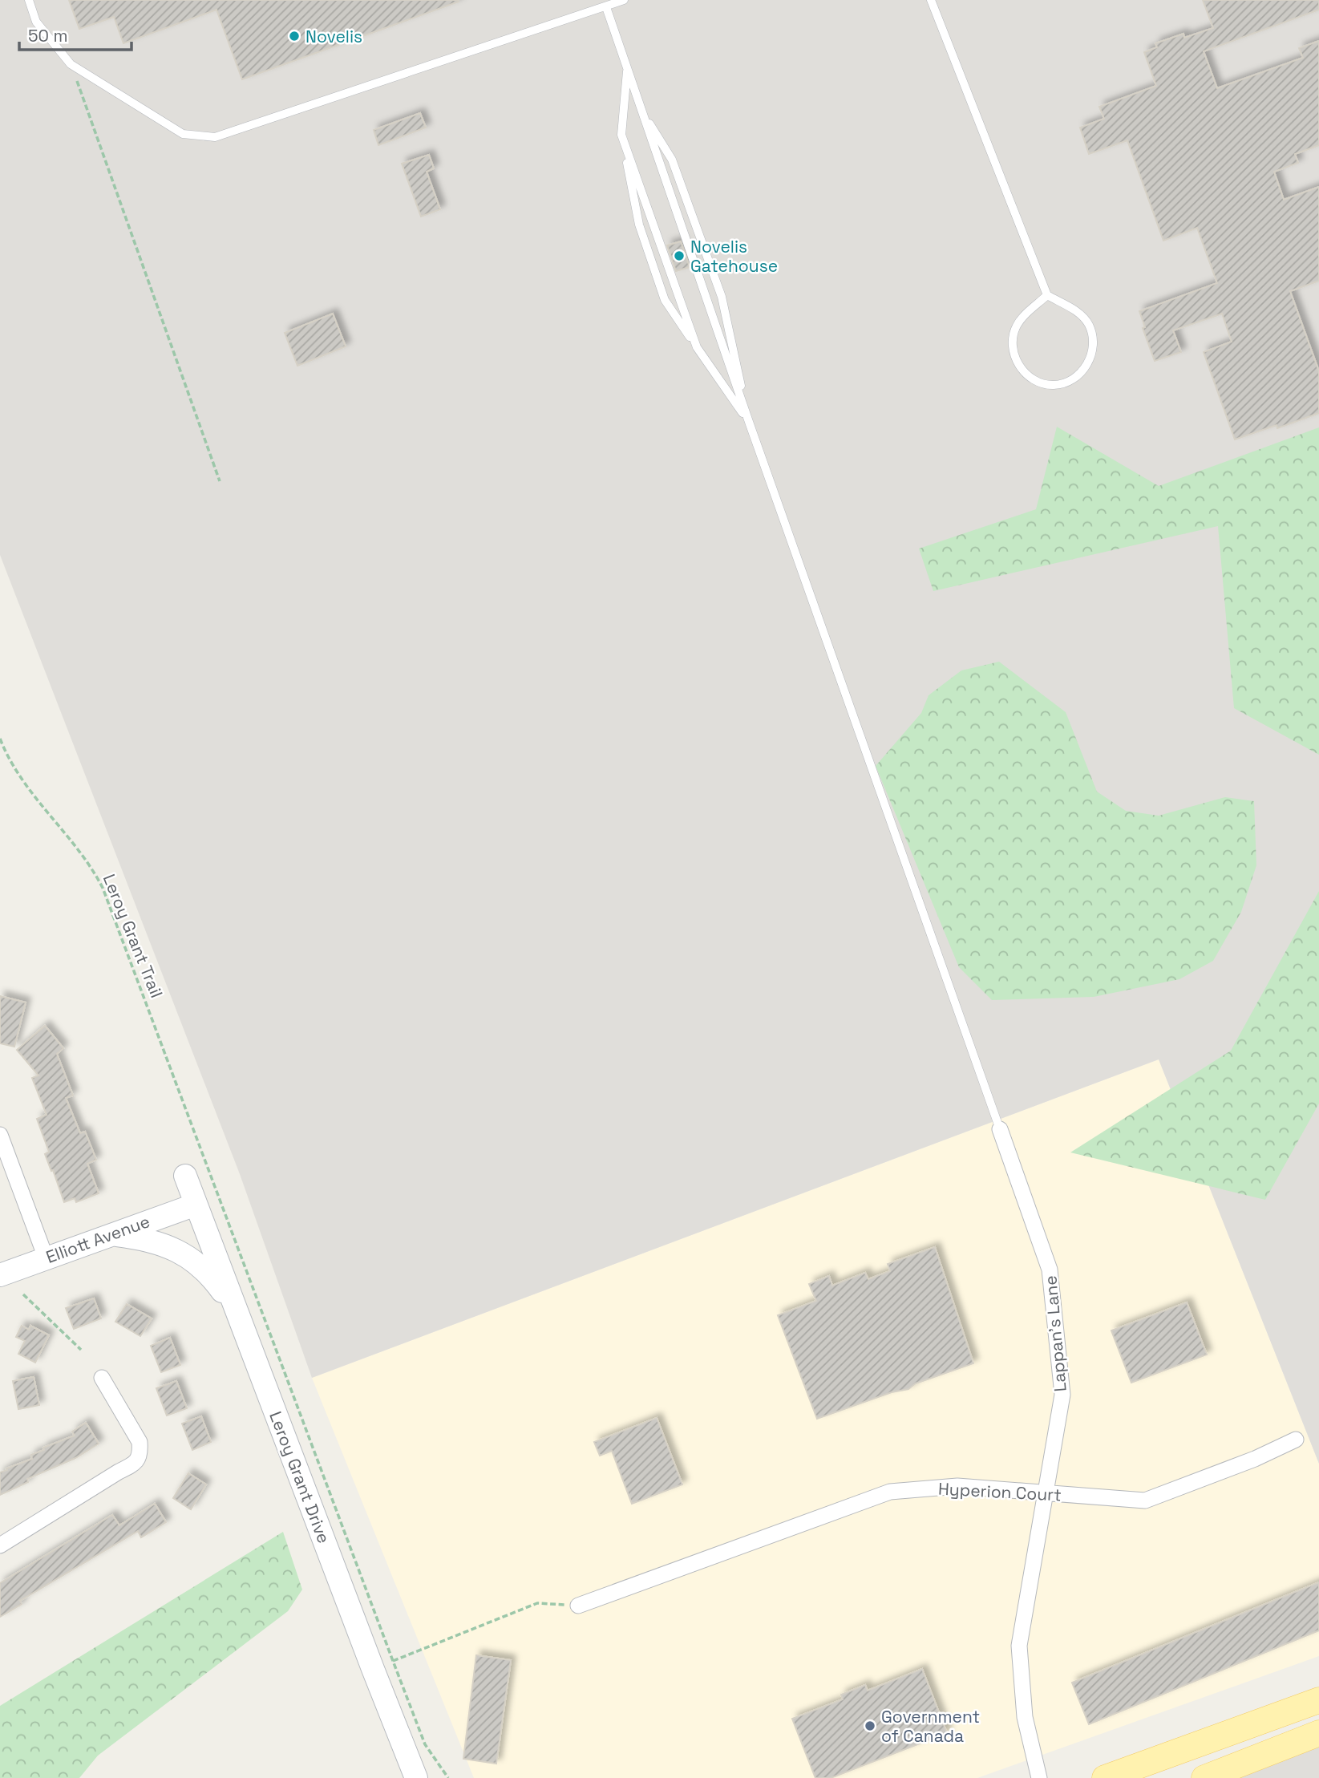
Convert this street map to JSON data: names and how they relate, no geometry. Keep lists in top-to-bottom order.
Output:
{
  "streets": {
    "street": [
      "Elliott Avenue",
      "Lappan's Lane",
      "Leroy Grant Drive",
      "Hyperion Court"
    ],
    "path": ["Leroy Grant Trail"]
  },
  "crossings": [
    ["Elliott Avenue", "Leroy Grant Drive"],
    ["Lappan's Lane", "Hyperion Court"]
  ],
  "places": ["Novelis", "Novelis Gatehouse", "Government of Canada"],
  "scale_bar": "50 m"
}
